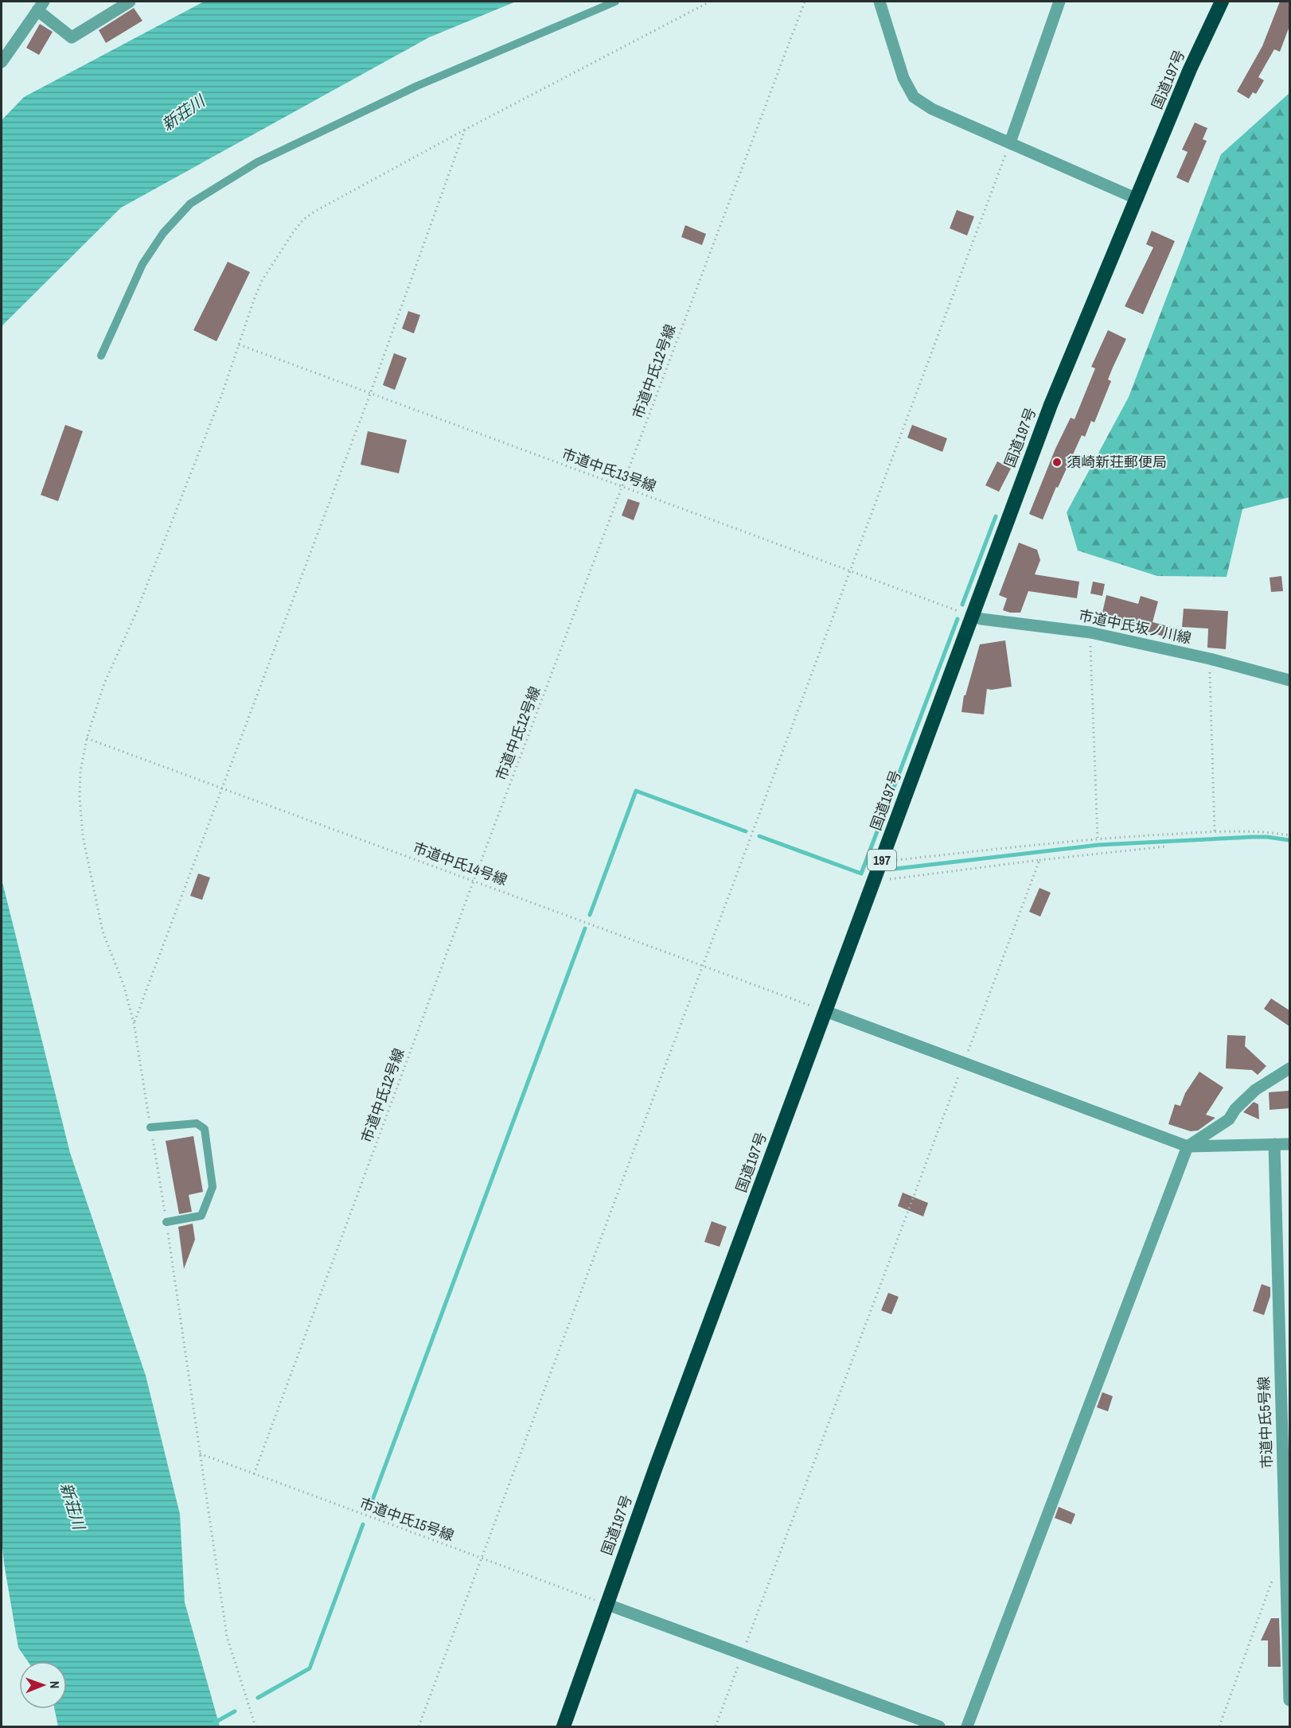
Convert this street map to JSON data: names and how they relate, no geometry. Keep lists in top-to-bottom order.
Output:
{
  "streets": {
    "highway": ["国道197号", "197"],
    "street": ["市道中氏坂ノ川線", "市道中氏5号線"],
    "path": [
      "市道中氏12号線",
      "市道中氏13号線",
      "市道中氏14号線",
      "市道中氏15号線"
    ]
  },
  "crossings": [
    ["国道197号", "市道中氏13号線"],
    ["国道197号", "市道中氏坂ノ川線"],
    ["国道197号", "市道中氏14号線"],
    ["国道197号", "市道中氏15号線"],
    ["市道中氏12号線", "市道中氏13号線"],
    ["市道中氏12号線", "市道中氏14号線"],
    ["市道中氏12号線", "市道中氏15号線"],
    ["市道中氏13号線", "市道中氏坂ノ川線"]
  ],
  "water": ["新荘川"],
  "places": ["須崎新荘郵便局"],
  "north": "right"
}
